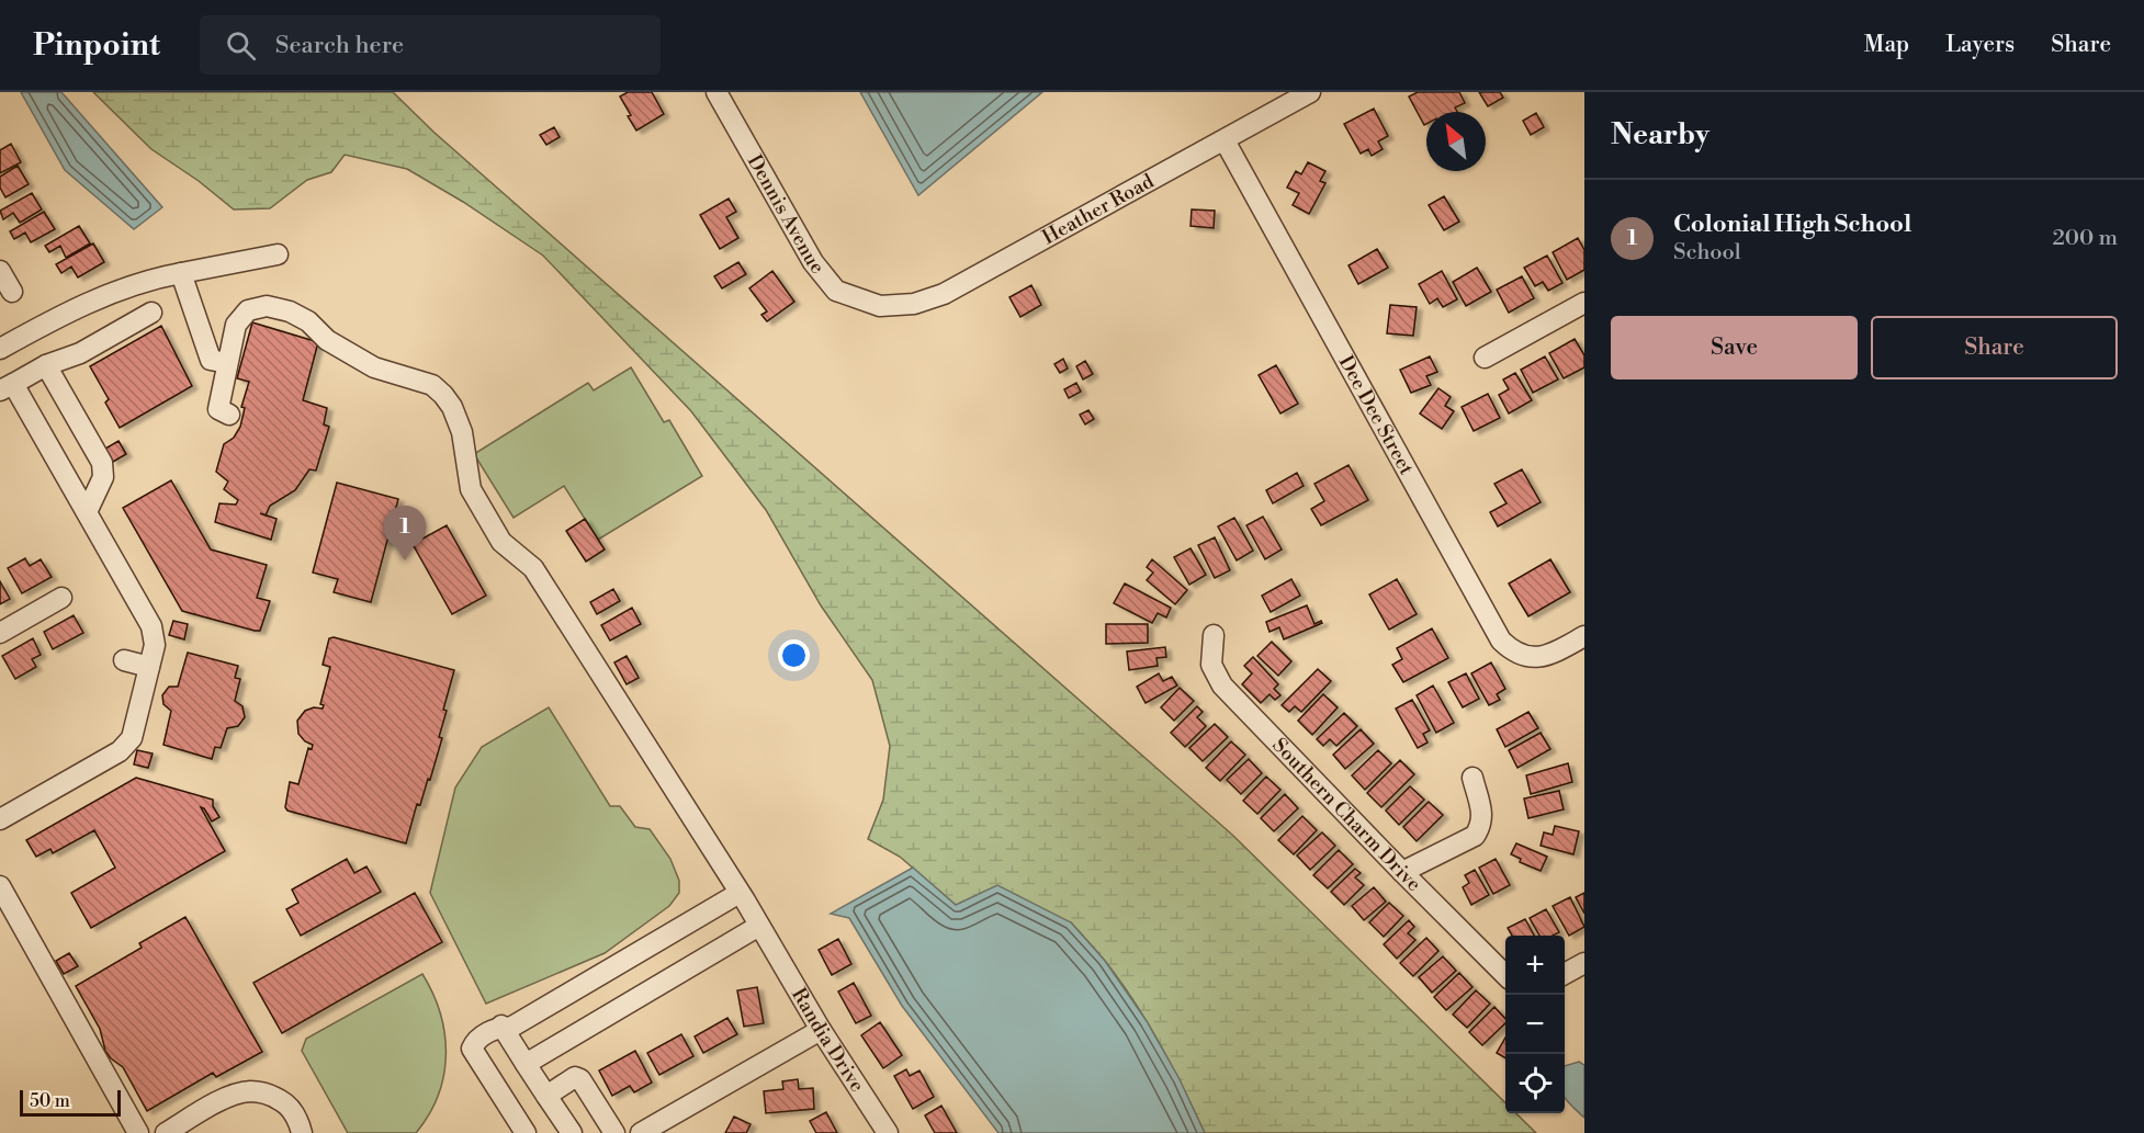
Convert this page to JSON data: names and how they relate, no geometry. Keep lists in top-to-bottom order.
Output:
{
  "streets": {
    "street": [
      "Heather Road",
      "Dennis Avenue",
      "Dee Dee Street",
      "Southern Charm Drive",
      "Randia Drive"
    ]
  },
  "crossings": [
    ["Heather Road", "Dennis Avenue"],
    ["Heather Road", "Dee Dee Street"]
  ],
  "scale_bar": "50 m",
  "north": "top left",
  "page": {
    "header": "Pinpoint",
    "search": "Search here",
    "nav": ["Map", "Layers", "Share"],
    "heading": "Nearby",
    "list": [
      {
        "mark": "1",
        "name": "Colonial High School",
        "note": "School",
        "value": "200 m"
      }
    ],
    "buttons": ["Save", "Share"],
    "pins": "1",
    "map_buttons": ["+", "−"],
    "scale": "50 m"
  }
}
